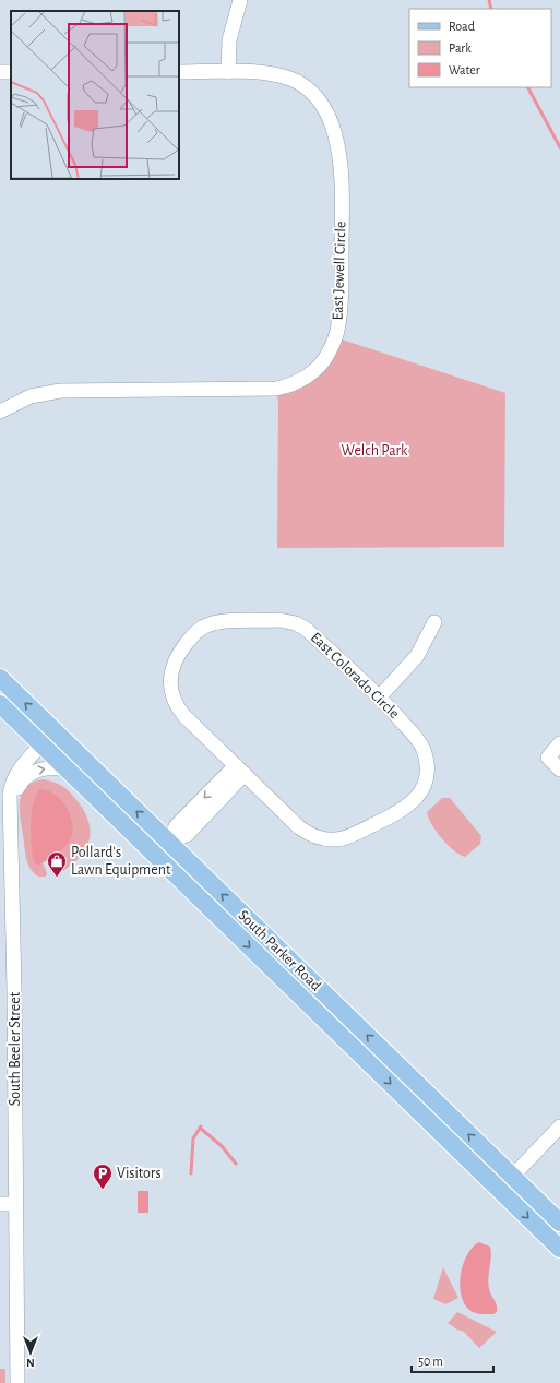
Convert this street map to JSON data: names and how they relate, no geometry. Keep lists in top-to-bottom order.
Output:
{
  "streets": {
    "main road": ["South Parker Road"],
    "street": ["East Jewell Circle", "East Colorado Circle", "South Beeler Street"]
  },
  "crossings": [
    ["South Parker Road", "South Beeler Street"]
  ],
  "parks": ["Welch Park"],
  "places": {
    "shop": ["Pollard's Lawn Equipment"],
    "parking": ["Visitors"]
  },
  "legend": ["Road", "Park", "Water"],
  "scale_bar": "50 m",
  "north": "bottom"
}
